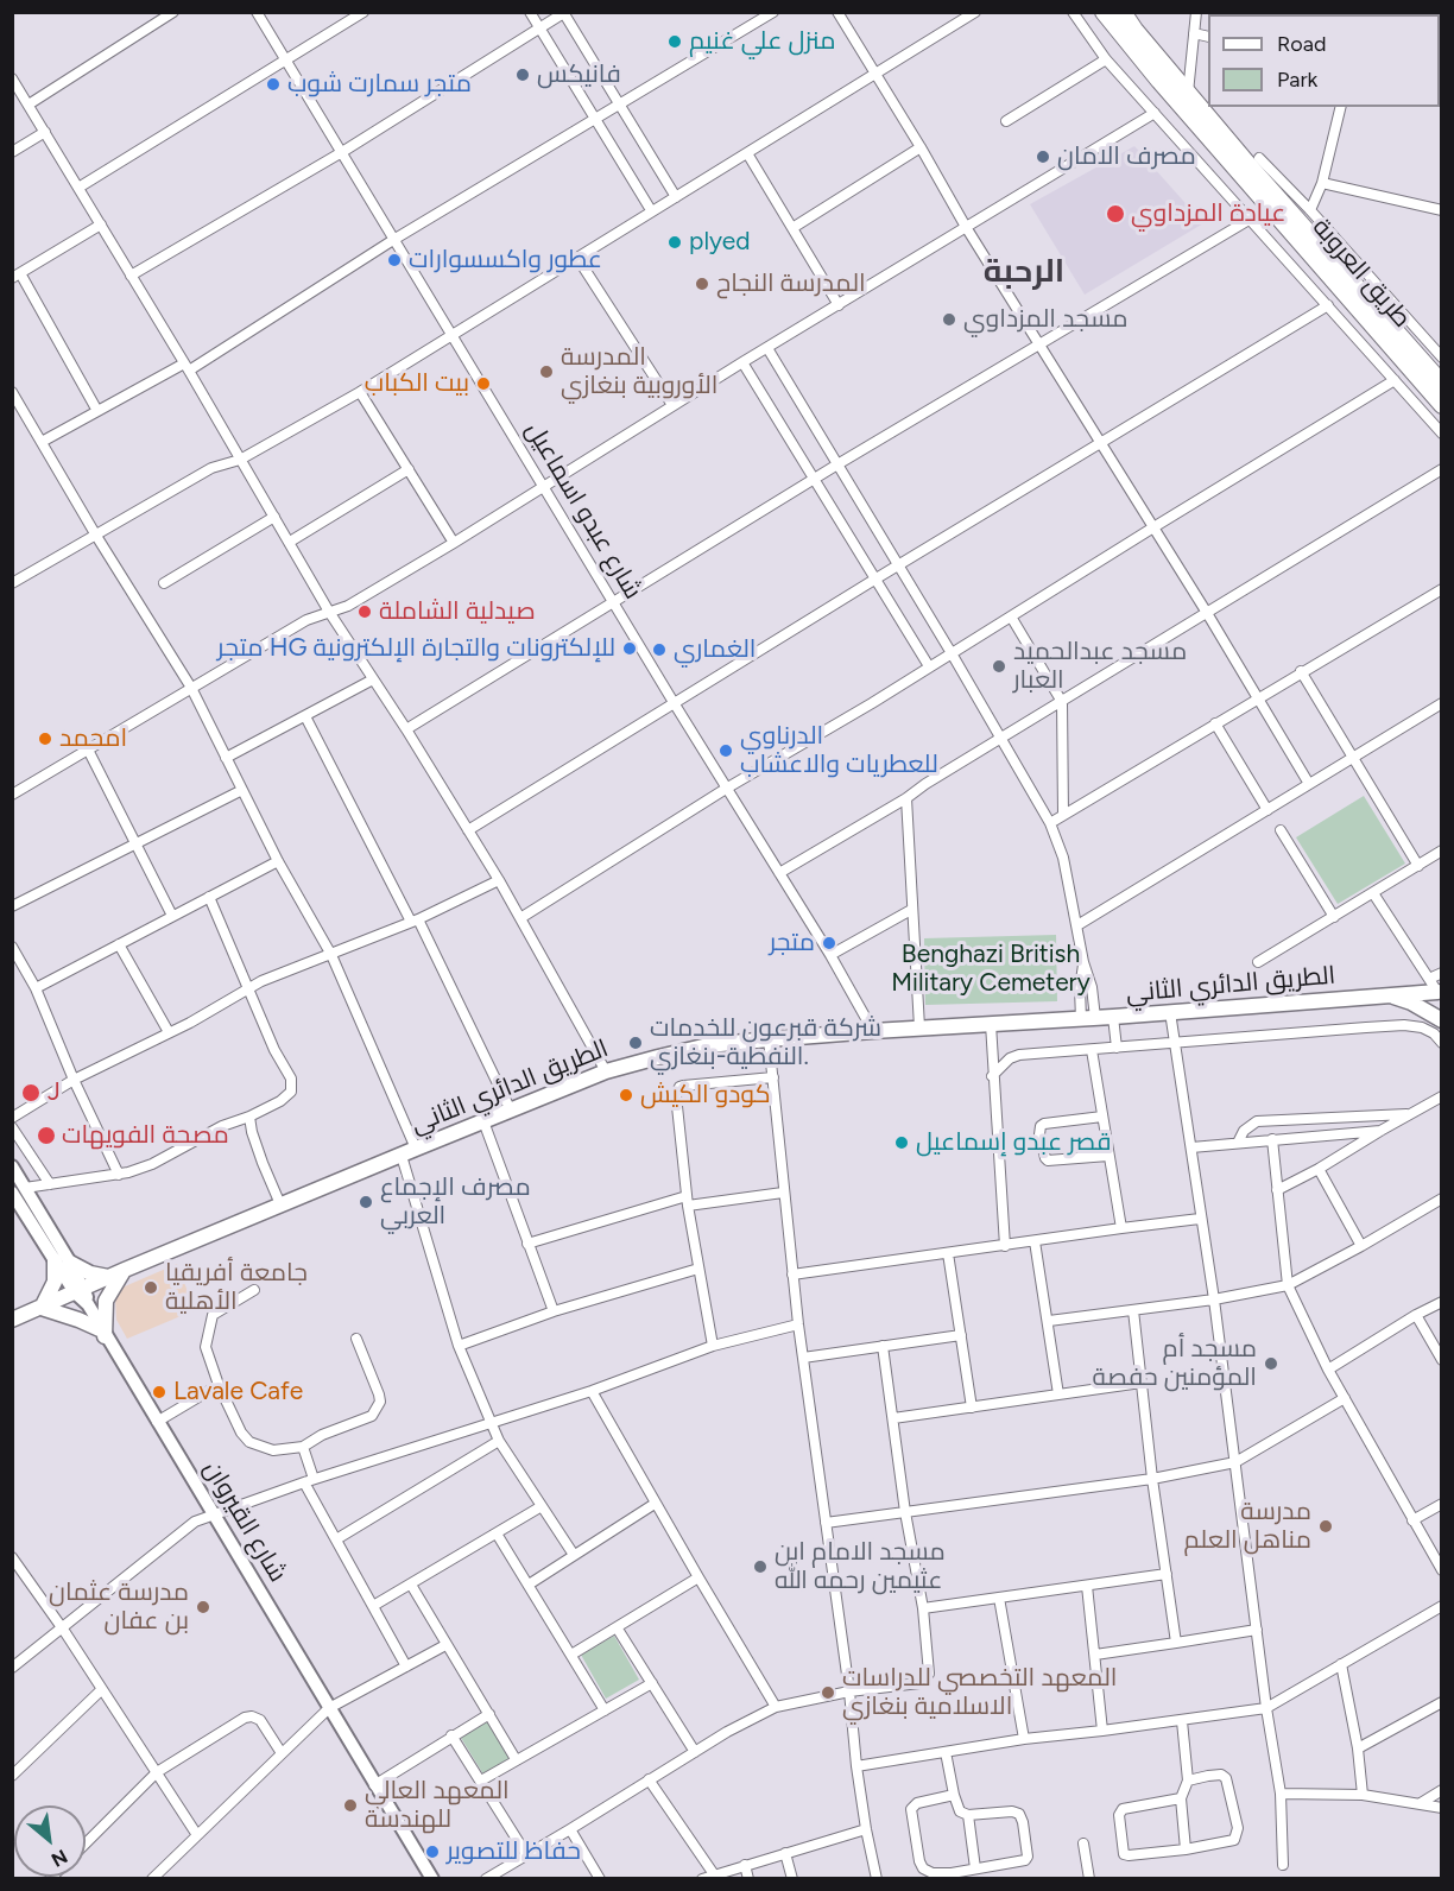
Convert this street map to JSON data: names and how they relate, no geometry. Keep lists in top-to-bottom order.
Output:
{
  "streets": {
    "highway": ["طريق العروبة"],
    "main road": ["الطريق الدائري الثاني", "شارع القيروان"],
    "street": ["شارع عبدو اسماعيل"]
  },
  "crossings": [
    ["شارع عبدو اسماعيل", "الطريق الدائري الثاني"],
    ["الطريق الدائري الثاني", "شارع القيروان"]
  ],
  "districts": ["الرحبة"],
  "parks": ["Benghazi British Military Cemetery"],
  "places": [
    "منزل علي غنيم",
    "فانيكس",
    "متجر سمارت شوب",
    "مصرف الامان",
    "عيادة المزداوي",
    "plyed",
    "عطور واكسسوارات",
    "المدرسة النجاح",
    "مسجد المزداوي",
    "المدرسة الأوروبية بنغازي",
    "بيت الكباب",
    "صيدلية الشاملة",
    "متجر HG للإلكترونات والتجارة الإلكترونية",
    "الغماري",
    "مسجد عبدالحميد العبار",
    "امحمد",
    "الدرناوي للعطريات والاعشاب",
    "متجر",
    "شركة قبرعون للخدمات النفطية-بنغازي.",
    "J",
    "كودو الكيش",
    "مصحة الفويهات",
    "قصر عبدو إسماعيل",
    "مصرف الإجماع العربي",
    "جامعة أفريقيا الأهلية",
    "مسجد أم المؤمنين حفصة",
    "Lavale Cafe",
    "مدرسة مناهل العلم",
    "مسجد الامام ابن عثيمين رحمه الله",
    "مدرسة عثمان بن عفان",
    "المعهد التخصصي للدراسات الاسلامية بنغازي",
    "المعهد العالي للهندسة",
    "حفاظ للتصوير"
  ],
  "legend": ["Road", "Park"],
  "north": "bottom right"
}
